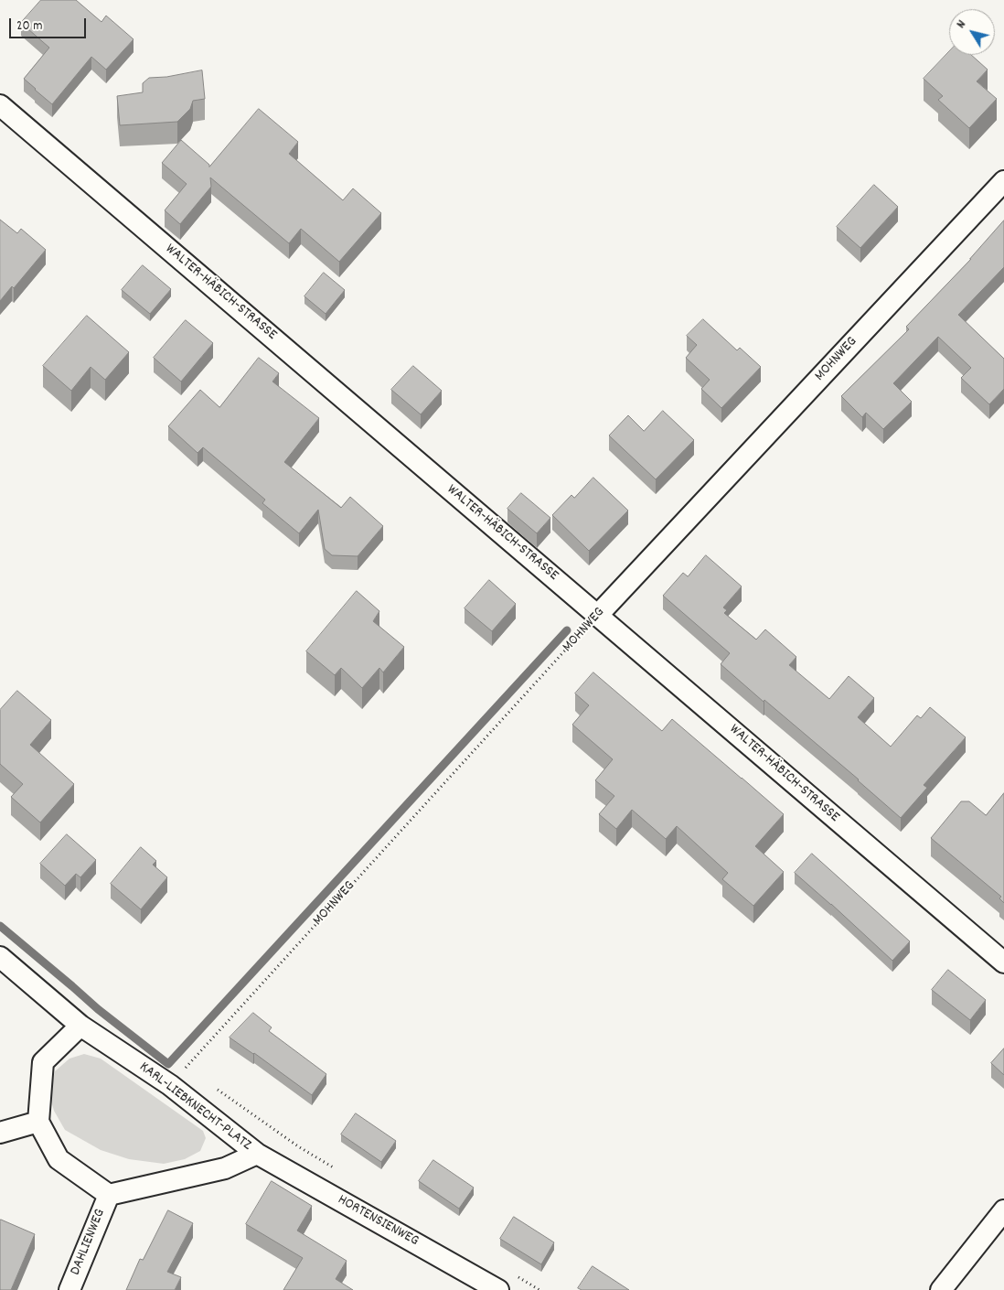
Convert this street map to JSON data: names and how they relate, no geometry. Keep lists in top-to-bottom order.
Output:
{
  "streets": {
    "street": [
      "WALTER-HÄBICH-STRASSE",
      "MOHNWEG",
      "KARL-LIEBKNECHT-PLATZ",
      "HORTENSIENWEG",
      "DAHLIENWEG"
    ]
  },
  "crossings": [
    ["WALTER-HÄBICH-STRASSE", "MOHNWEG"],
    ["MOHNWEG", "KARL-LIEBKNECHT-PLATZ"],
    ["KARL-LIEBKNECHT-PLATZ", "HORTENSIENWEG"],
    ["KARL-LIEBKNECHT-PLATZ", "DAHLIENWEG"]
  ],
  "scale_bar": "20 m",
  "north": "top left"
}
